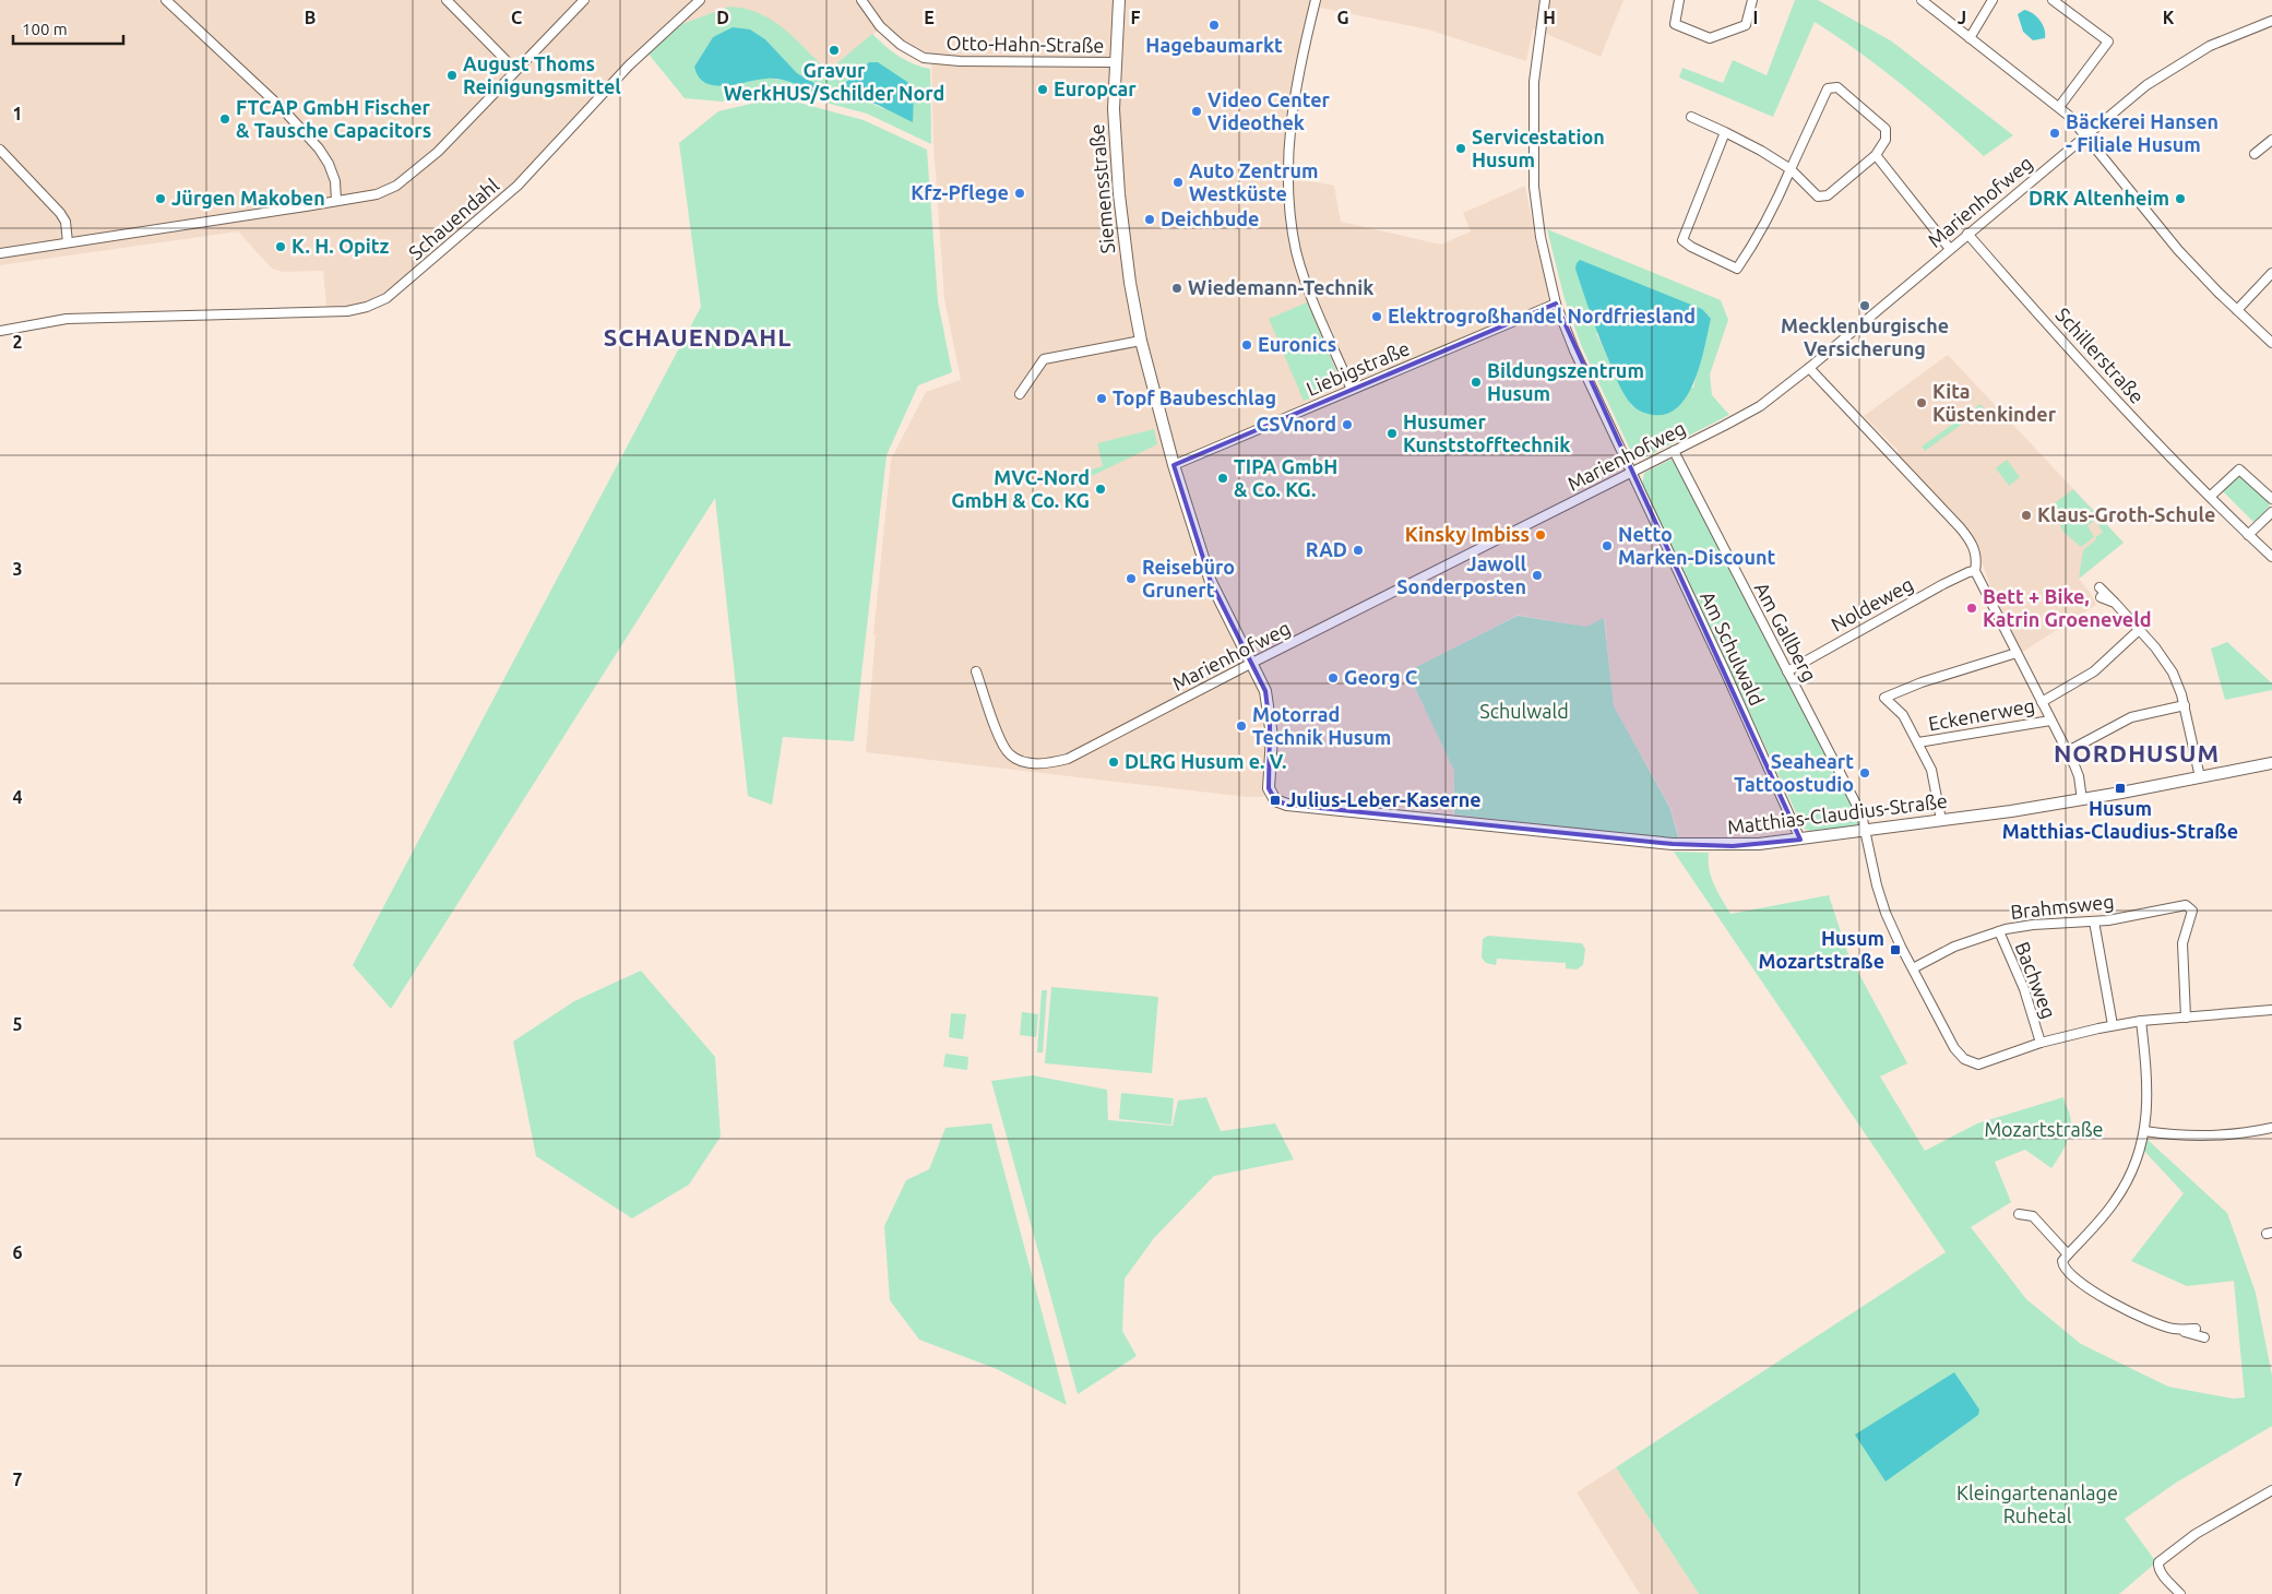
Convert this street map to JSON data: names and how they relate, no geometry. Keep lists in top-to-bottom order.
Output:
{
  "streets": {
    "street": [
      "Otto-Hahn-Straße",
      "Siemensstraße",
      "Marienhofweg",
      "Schauendahl",
      "Schillerstraße",
      "Liebigstraße",
      "Noldeweg",
      "Am Gallberg",
      "Am Schulwald",
      "Eckenerweg",
      "Matthias-Claudius-Straße",
      "Brahmsweg",
      "Bachweg"
    ]
  },
  "crossings": [
    ["Otto-Hahn-Straße", "Siemensstraße"],
    ["Siemensstraße", "Marienhofweg"],
    ["Siemensstraße", "Liebigstraße"],
    ["Siemensstraße", "Matthias-Claudius-Straße"],
    ["Marienhofweg", "Schillerstraße"],
    ["Marienhofweg", "Am Gallberg"],
    ["Marienhofweg", "Am Schulwald"],
    ["Liebigstraße", "Am Schulwald"],
    ["Noldeweg", "Am Gallberg"],
    ["Am Gallberg", "Matthias-Claudius-Straße"],
    ["Am Schulwald", "Matthias-Claudius-Straße"],
    ["Brahmsweg", "Bachweg"]
  ],
  "districts": ["SCHAUENDAHL", "NORDHUSUM"],
  "parks": ["Schulwald", "Mozartstraße", "Kleingartenanlage Ruhetal"],
  "places": {
    "other": [
      "Hagebaumarkt",
      "Gravur WerkHUS/Schilder Nord",
      "August Thoms Reinigungsmittel",
      "Europcar",
      "Video Center Videothek",
      "FTCAP GmbH Fischer & Tausche Capacitors",
      "Bäckerei Hansen - Filiale Husum",
      "Servicestation Husum",
      "Auto Zentrum Westküste",
      "Kfz-Pflege",
      "Jürgen Makoben",
      "DRK Altenheim",
      "Deichbude",
      "K. H. Opitz",
      "Wiedemann-Technik",
      "Mecklenburgische Versicherung",
      "Elektrogroßhandel Nordfriesland",
      "Euronics",
      "Bildungszentrum Husum",
      "Topf Baubeschlag",
      "Kita Küstenkinder",
      "CSVnord",
      "Husumer Kunststofftechnik",
      "TIPA GmbH & Co. KG.",
      "MVC-Nord GmbH & Co. KG",
      "Klaus-Groth-Schule",
      "Kinsky Imbiss",
      "Netto Marken-Discount",
      "RAD",
      "Jawoll Sonderposten",
      "Reisebüro Grunert",
      "Bett + Bike, Katrin Groeneveld",
      "Georg C",
      "Motorrad Technik Husum",
      "DLRG Husum e. V.",
      "Seaheart Tattoostudio"
    ],
    "transit": ["Husum Matthias-Claudius-Straße", "Julius-Leber-Kaserne", "Husum Mozartstraße"]
  },
  "scale_bar": "100 m",
  "grid": {
    "columns": [
      "B",
      "C",
      "D",
      "E",
      "F",
      "G",
      "H",
      "I",
      "J",
      "K"
    ],
    "rows": [
      "1",
      "2",
      "3",
      "4",
      "5",
      "6",
      "7"
    ]
  }
}
